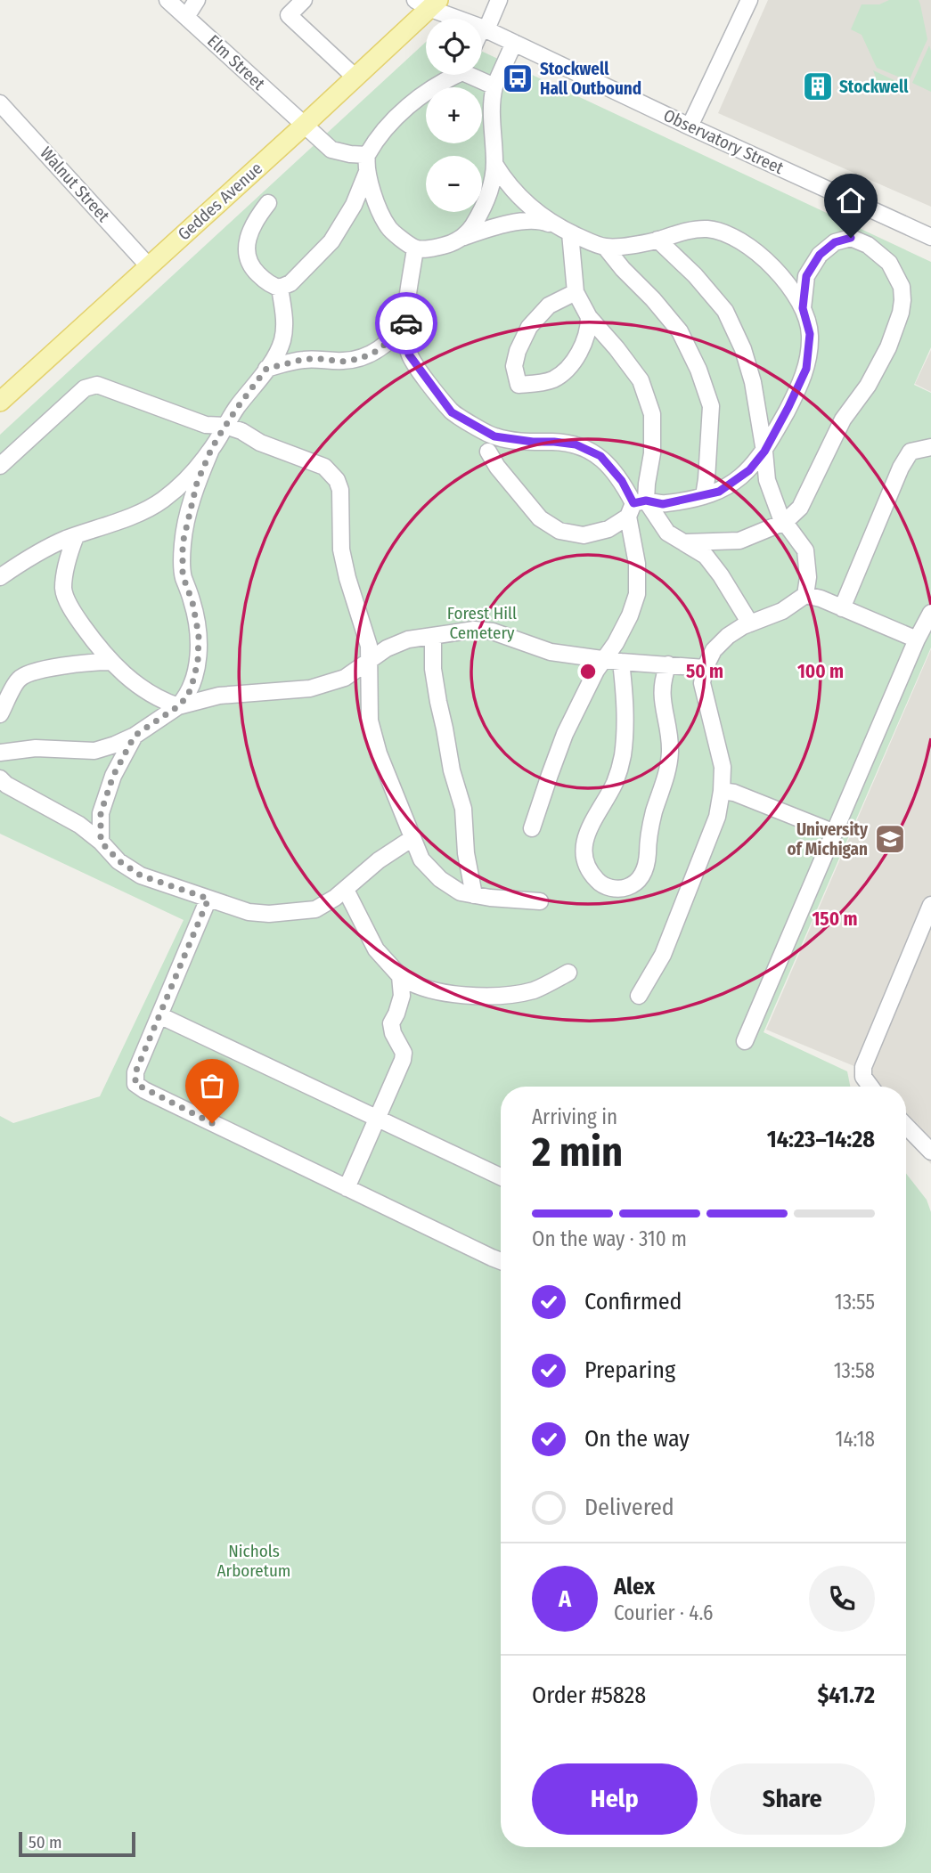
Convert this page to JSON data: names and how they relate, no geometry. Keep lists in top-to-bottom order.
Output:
{
  "streets": {
    "main road": ["Geddes Avenue"],
    "street": ["Elm Street", "Observatory Street", "Walnut Street"]
  },
  "crossings": [
    ["Elm Street", "Geddes Avenue"],
    ["Observatory Street", "Geddes Avenue"],
    ["Walnut Street", "Geddes Avenue"]
  ],
  "parks": ["Forest Hill Cemetery", "Nichols Arboretum"],
  "places": {
    "bus stop": ["Stockwell Hall Outbound"],
    "building": ["Stockwell"],
    "school or university": ["University of Michigan"]
  },
  "scale_bar": "50 m",
  "page": {
    "map_buttons": ["+", "−"],
    "heading": ["2 min", "Arriving in", "14:23–14:28"],
    "panel": [
      "Alex",
      "Courier · 4.6",
      "Order #5828",
      "$41.72"
    ],
    "bar": "On the way · 310 m",
    "list": [
      ["Confirmed", "13:55"],
      ["Preparing", "13:58"],
      ["On the way", "14:18"],
      "Delivered"
    ],
    "round": "A",
    "buttons": ["Help", "Share"],
    "scale": "50 m"
  },
  "rings": ["50 m", "100 m", "150 m"]
}
